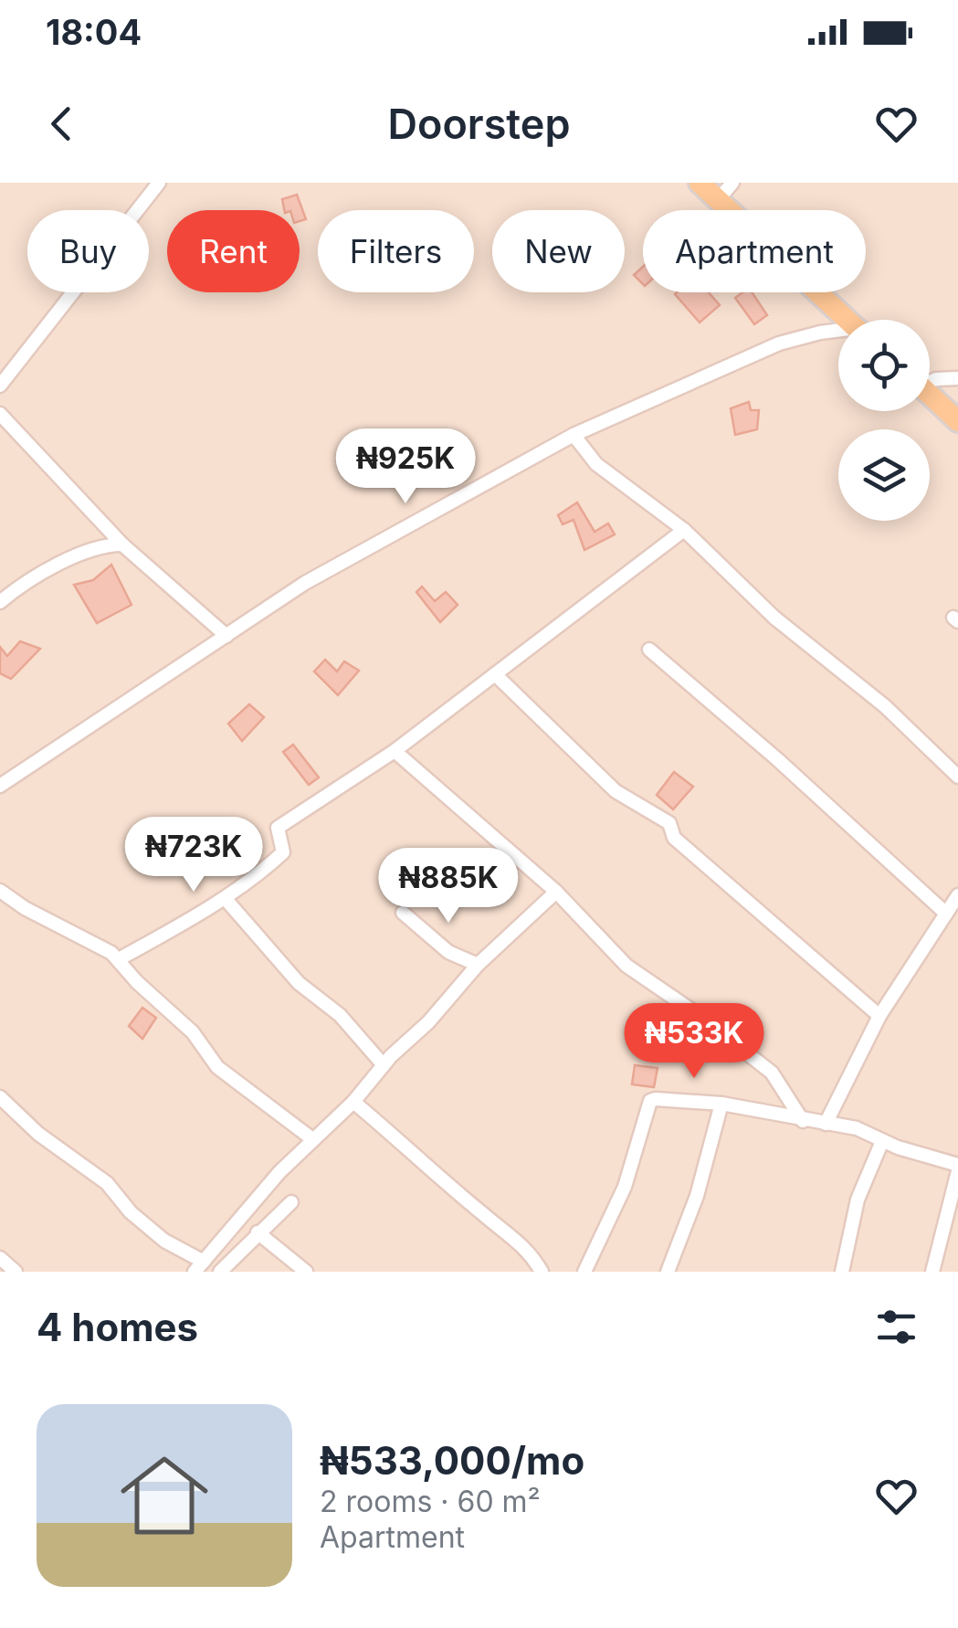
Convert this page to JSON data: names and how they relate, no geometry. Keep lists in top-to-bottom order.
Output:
{
  "page": {
    "status": "18:04",
    "header": "Doorstep",
    "chip": [
      "Buy",
      "Rent",
      "Filters",
      "New",
      "Apartment"
    ],
    "price": [
      "₦925K",
      "₦723K",
      "₦885K",
      "₦533K"
    ],
    "heading": "4 homes",
    "list": [
      {
        "name": "₦533,000/mo",
        "note": "2 rooms · 60 m² · Apartment"
      }
    ]
  }
}
